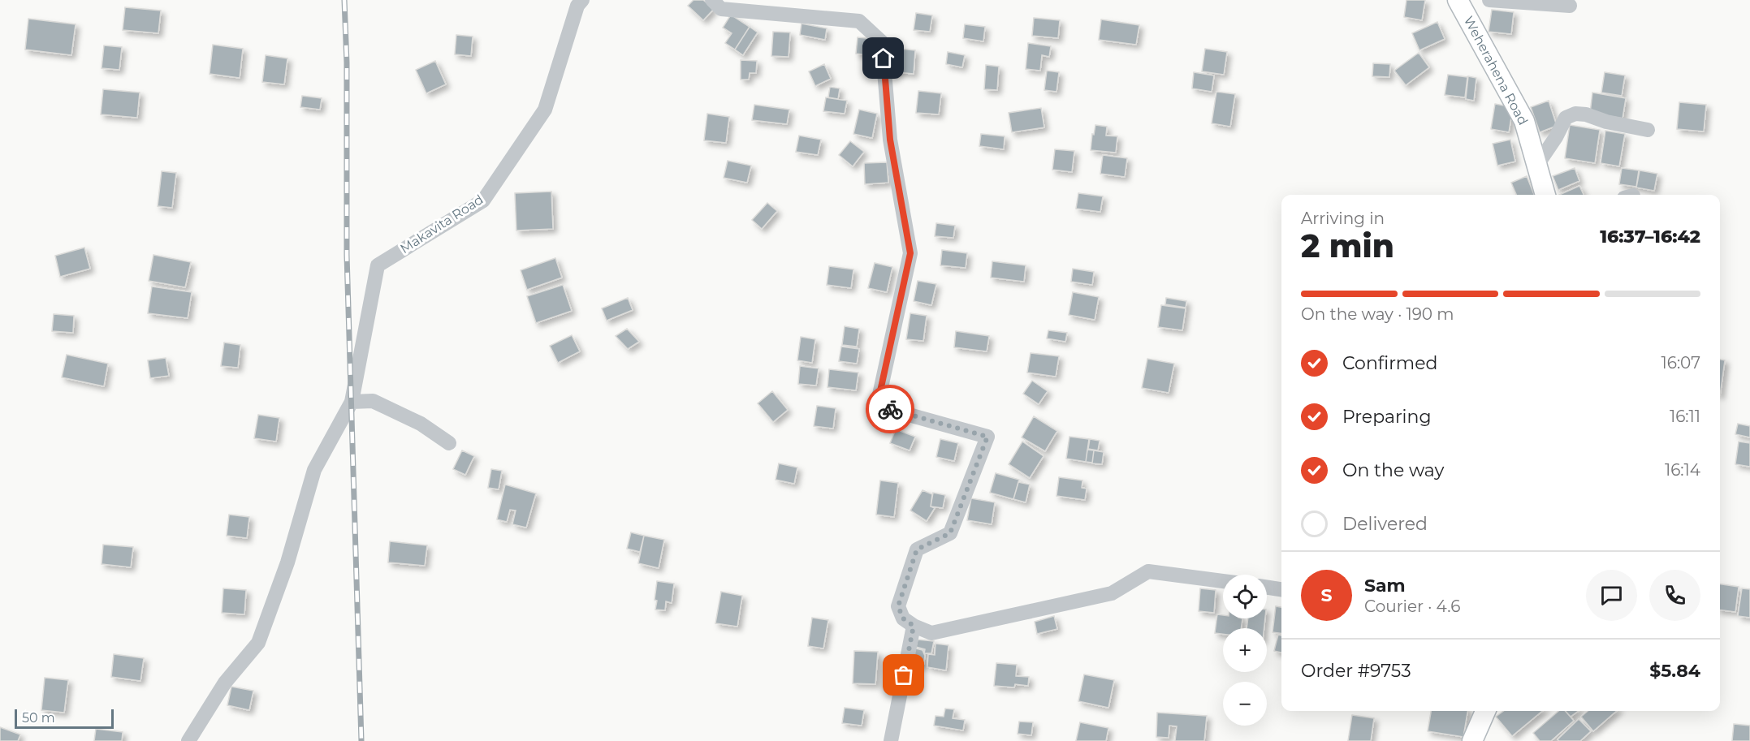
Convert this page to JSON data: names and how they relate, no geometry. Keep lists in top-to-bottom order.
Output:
{
  "streets": {
    "main road": ["Weherahena Road"],
    "street": ["Makavita Road"]
  },
  "scale_bar": "50 m",
  "page": {
    "heading": ["2 min", "Arriving in", "16:37–16:42"],
    "panel": [
      "Sam",
      "Courier · 4.6",
      "Order #9753",
      "$5.84"
    ],
    "bar": "On the way · 190 m",
    "list": [
      ["Confirmed", "16:07"],
      ["Preparing", "16:11"],
      ["On the way", "16:14"],
      "Delivered"
    ],
    "round": "S",
    "map_buttons": ["+", "−"],
    "scale": "50 m"
  }
}
